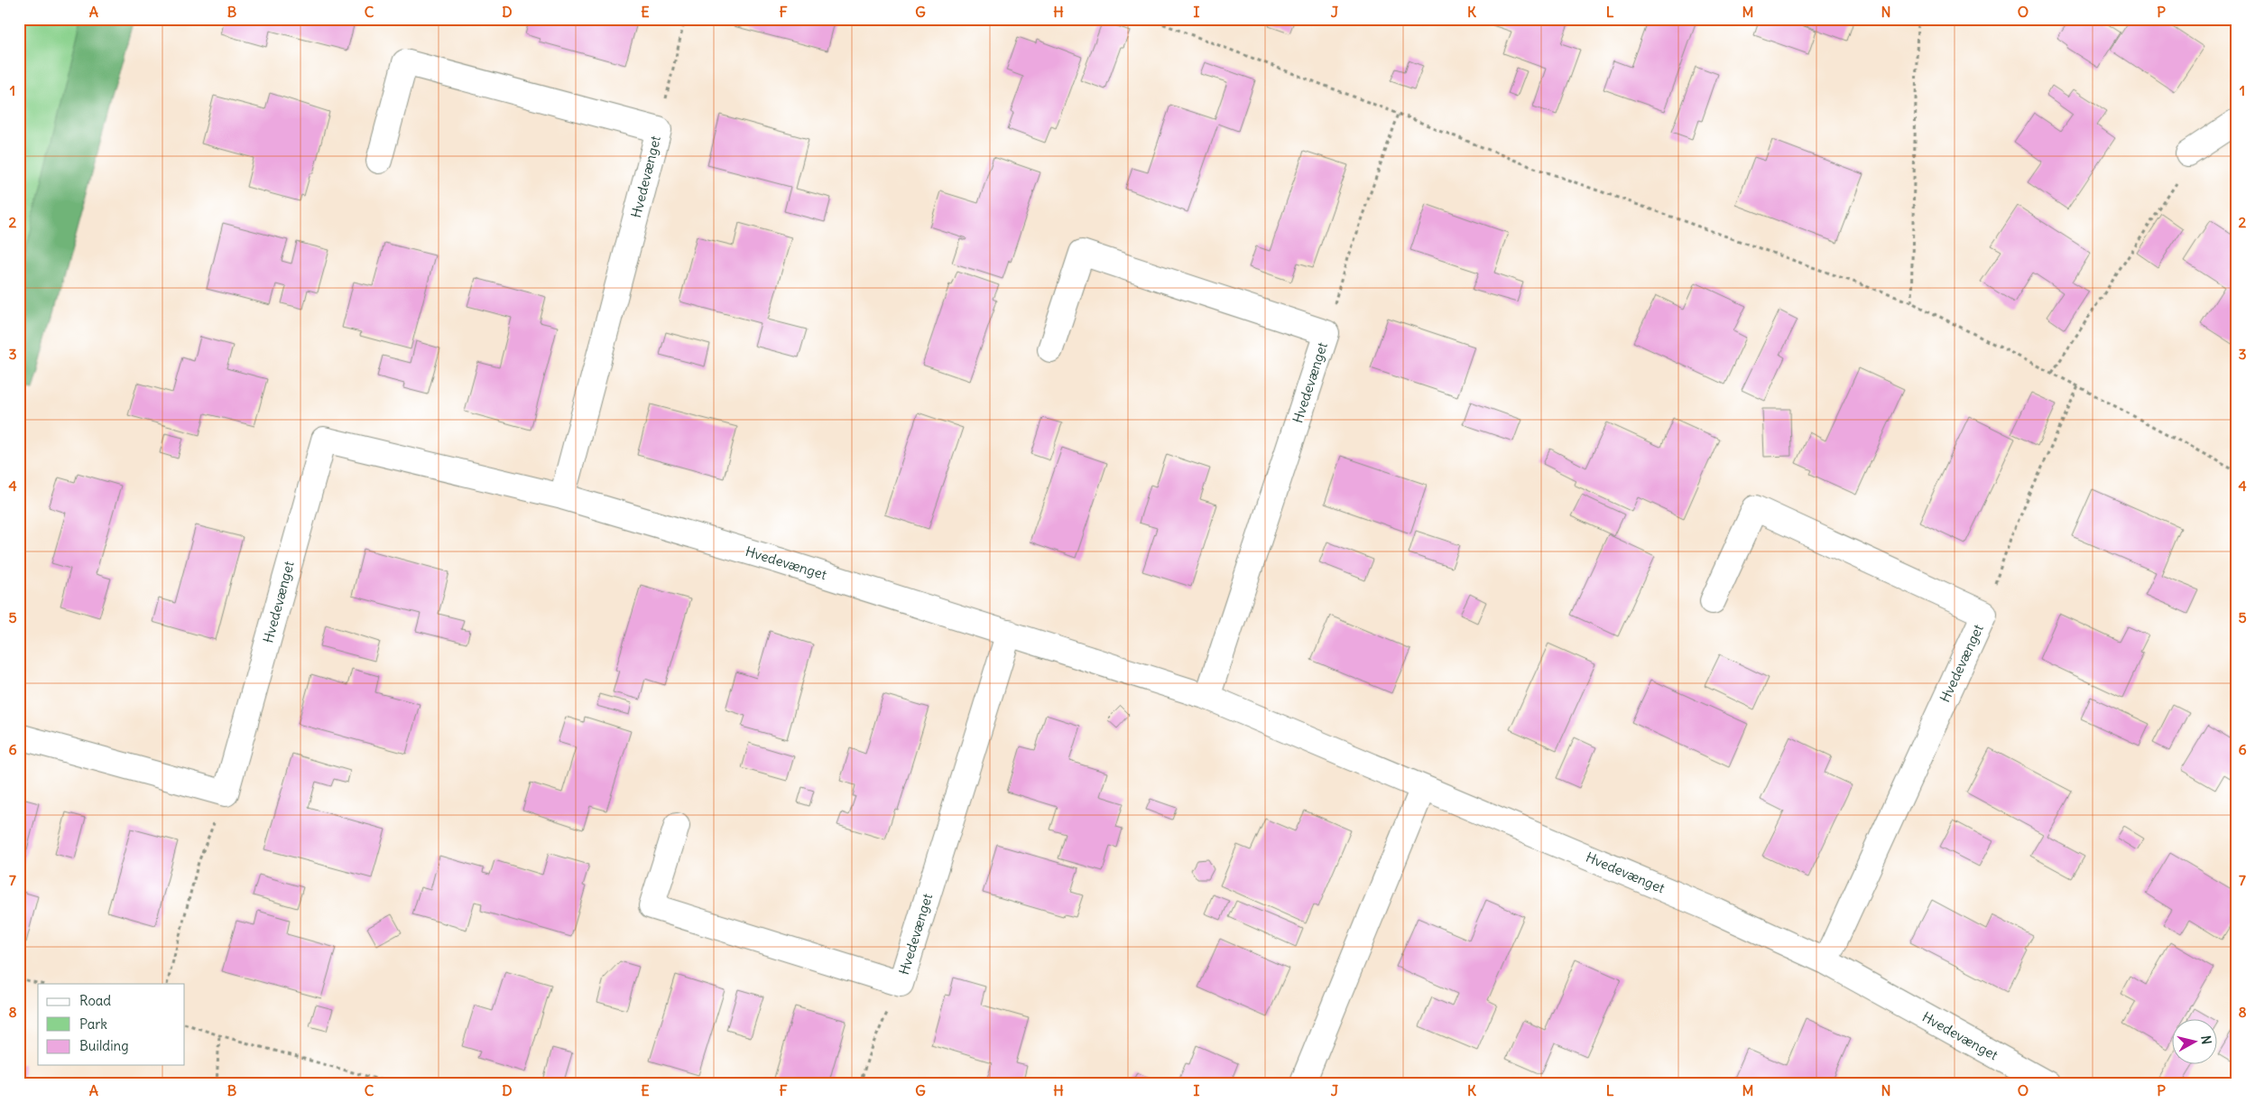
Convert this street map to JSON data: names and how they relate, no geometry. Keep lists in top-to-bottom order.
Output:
{
  "streets": {
    "street": ["Hvedevænget"]
  },
  "legend": ["Road", "Park", "Building"],
  "north": "right",
  "grid": {
    "columns": [
      "A",
      "B",
      "C",
      "D",
      "E",
      "F",
      "G",
      "H",
      "I",
      "J",
      "K",
      "L",
      "M",
      "N",
      "O",
      "P"
    ],
    "rows": [
      "1",
      "2",
      "3",
      "4",
      "5",
      "6",
      "7",
      "8"
    ]
  }
}
